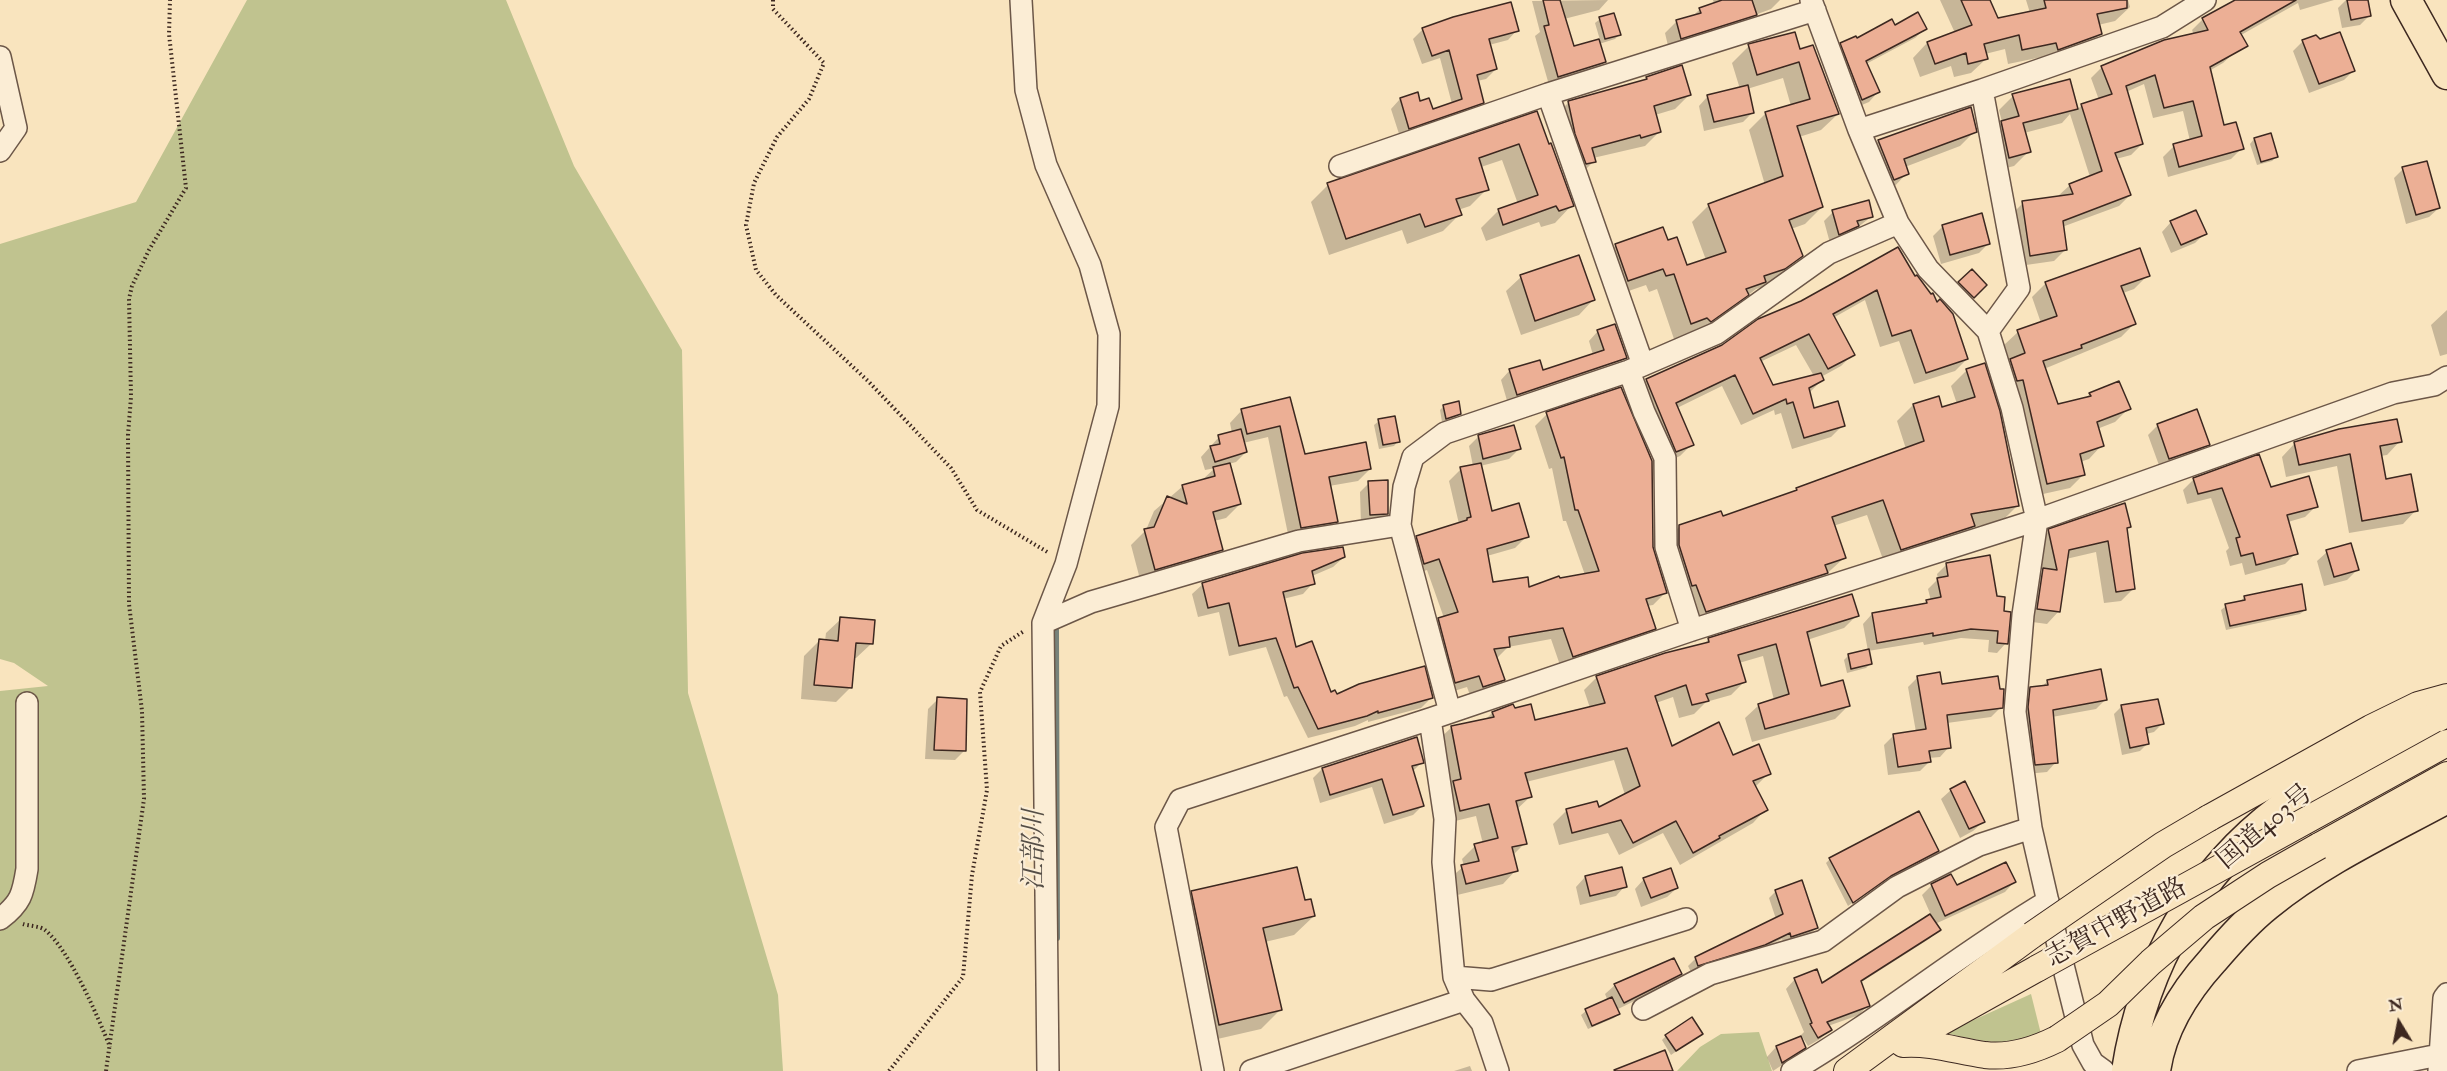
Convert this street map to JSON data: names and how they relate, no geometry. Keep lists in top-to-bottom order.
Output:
{
  "streets": {
    "highway": ["国道403号"],
    "main road": ["志賀中野道路"]
  },
  "water": ["江部川"],
  "north": "top"
}
